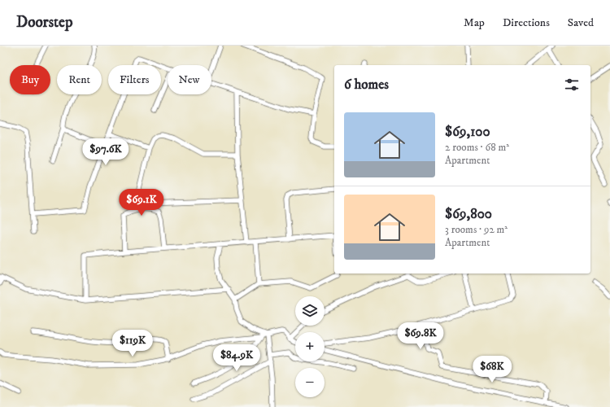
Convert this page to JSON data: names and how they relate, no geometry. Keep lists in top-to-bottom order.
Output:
{
  "page": {
    "header": "Doorstep",
    "nav": ["Map", "Directions", "Saved"],
    "chip": [
      "Buy",
      "Rent",
      "Filters",
      "New"
    ],
    "heading": "6 homes",
    "list": [
      {
        "name": "$69,100",
        "note": "2 rooms · 68 m² · Apartment"
      },
      {
        "name": "$69,800",
        "note": "3 rooms · 92 m² · Apartment"
      }
    ],
    "price": [
      "$97.6K",
      "$69.1K",
      "$69.8K",
      "$119K",
      "$84.9K",
      "$68K"
    ],
    "map_buttons": ["+", "−"]
  }
}
